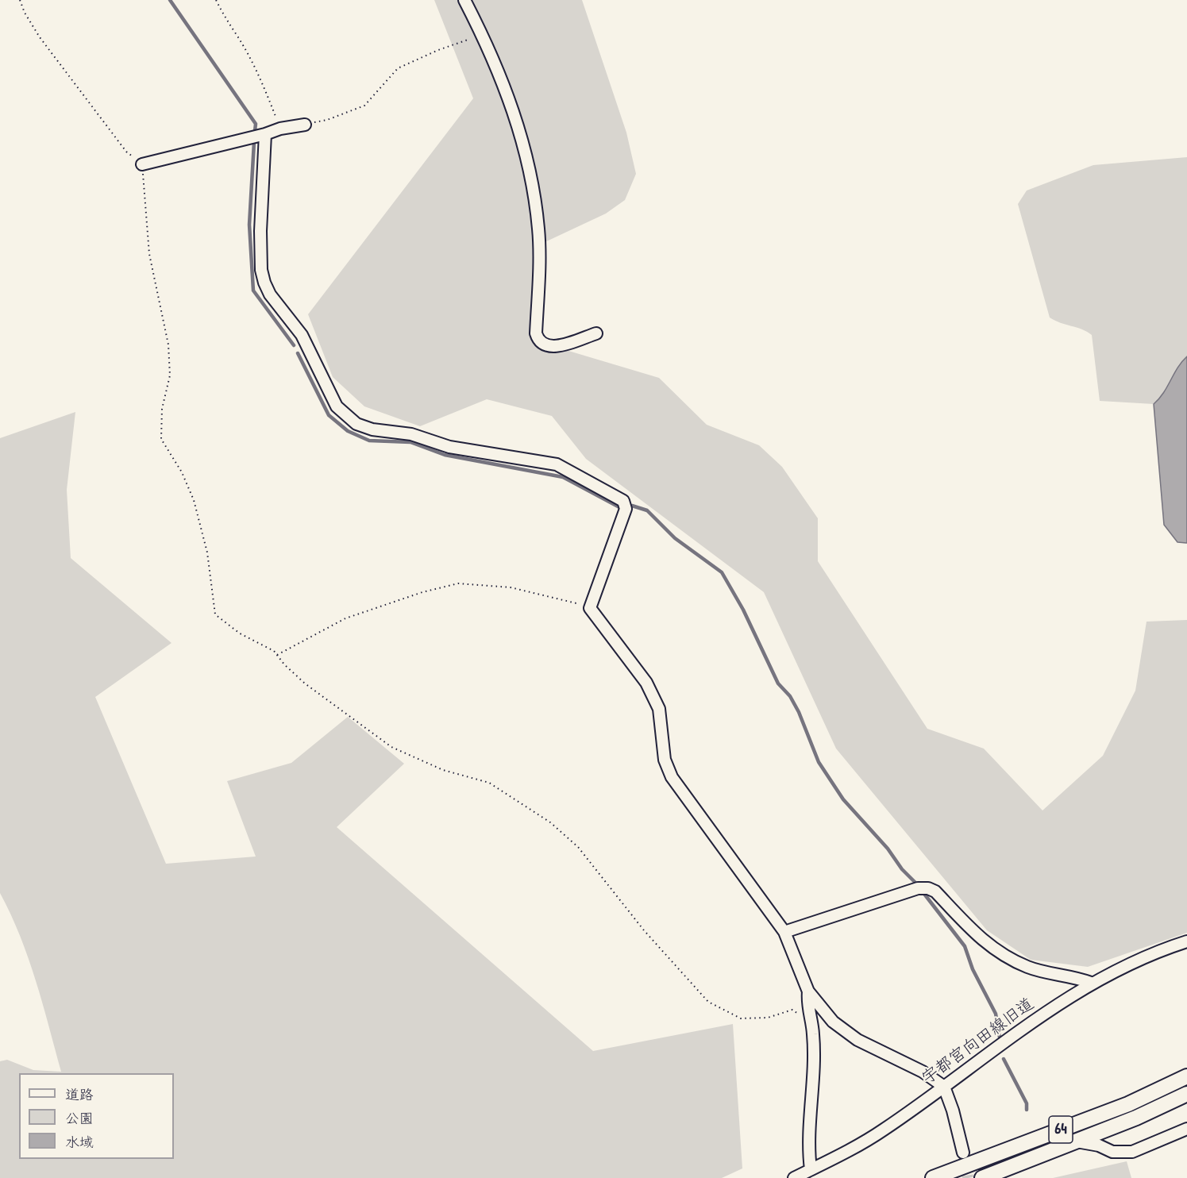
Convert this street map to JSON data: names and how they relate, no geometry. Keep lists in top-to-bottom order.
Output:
{
  "streets": {
    "main road": ["64"],
    "street": ["宇都宮向田線旧道"]
  },
  "legend": ["道路", "公園", "水域"]
}
